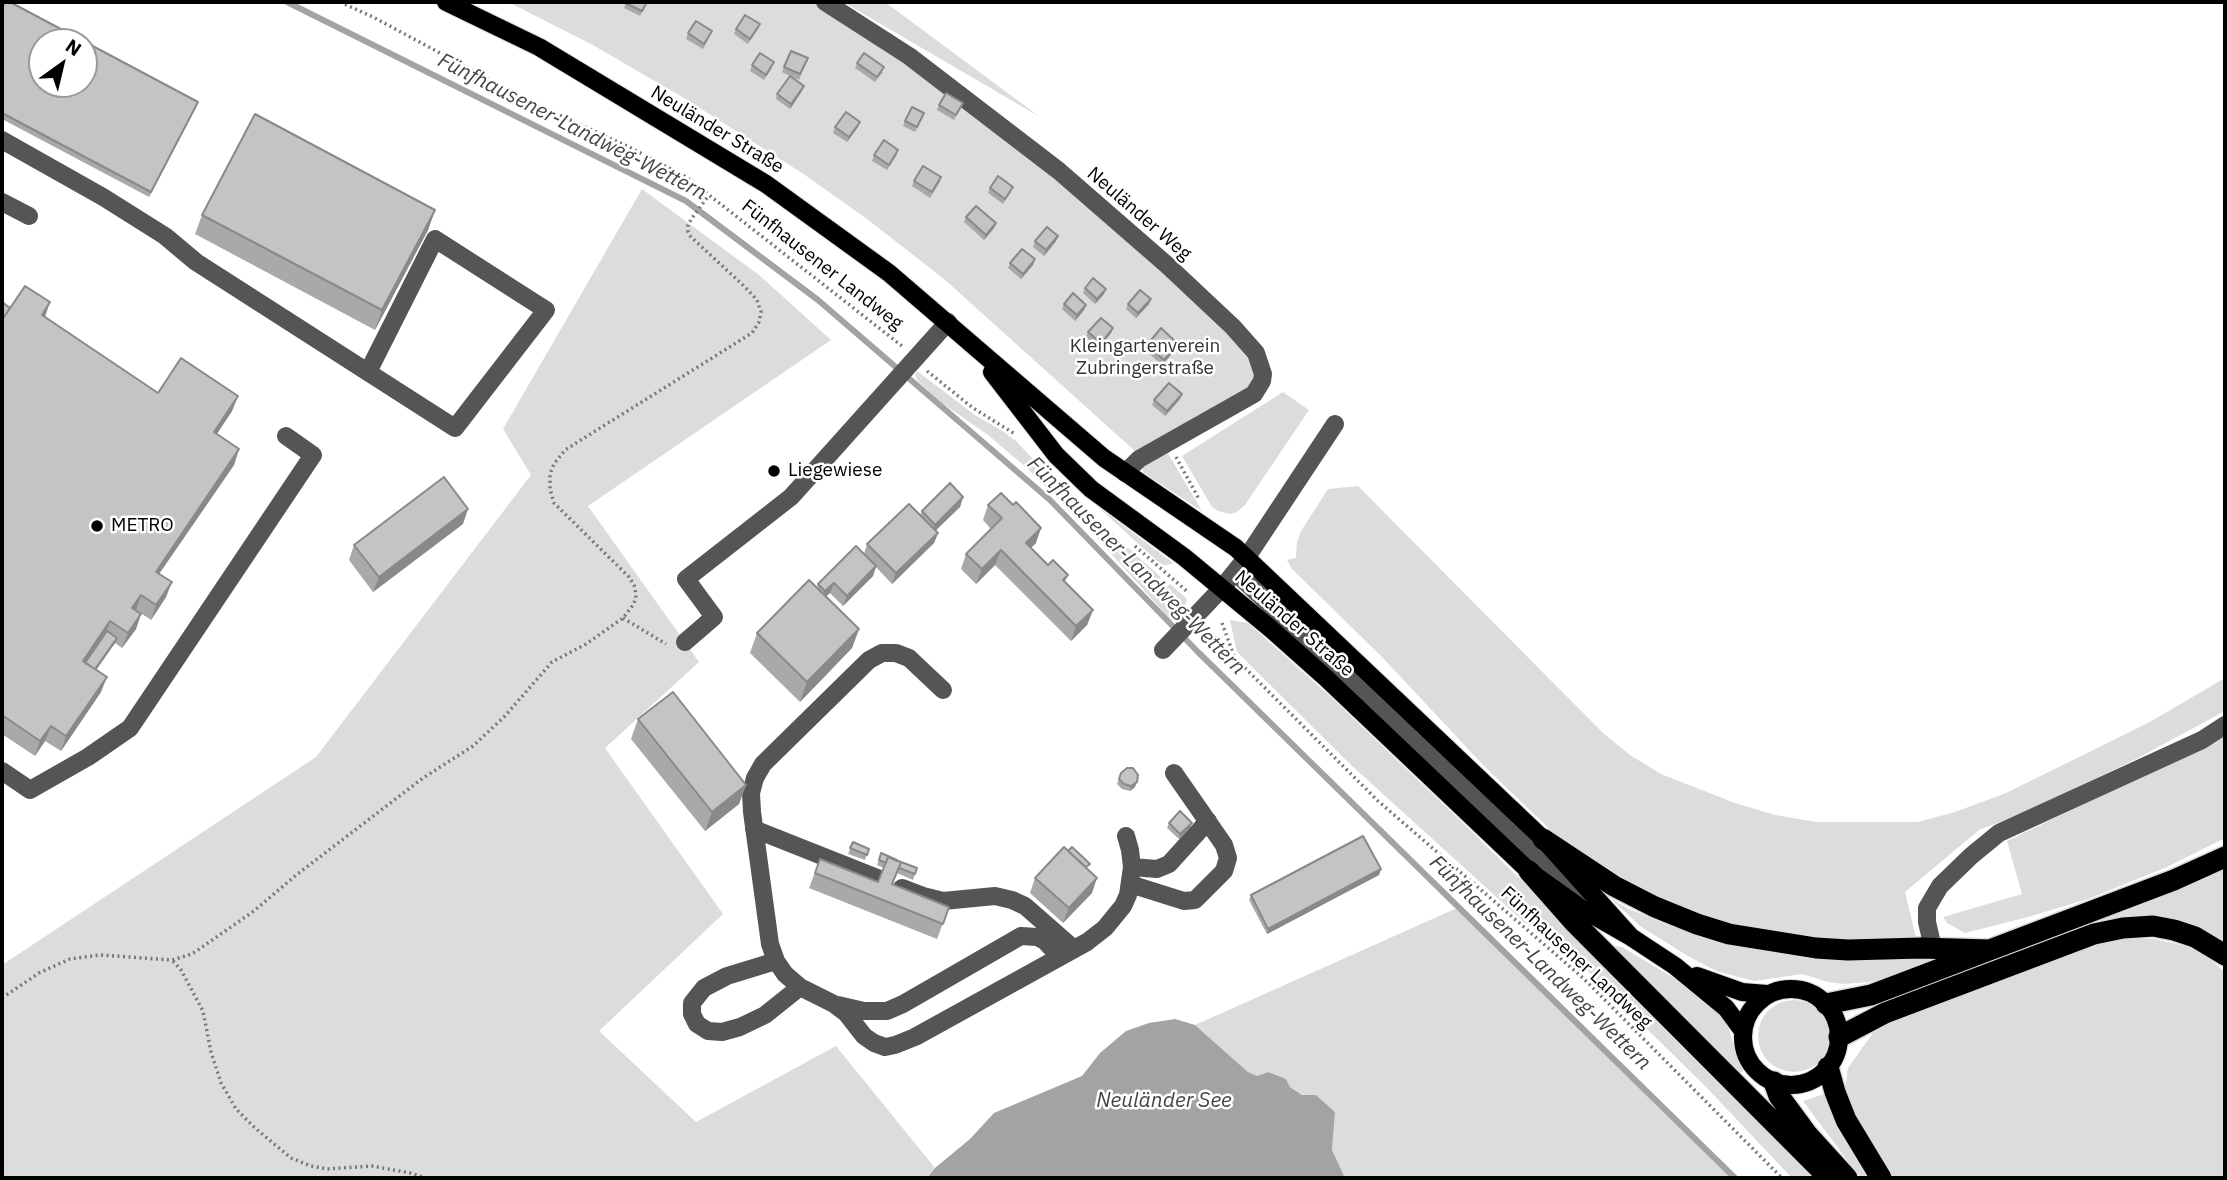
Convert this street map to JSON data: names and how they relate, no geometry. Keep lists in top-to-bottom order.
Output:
{
  "streets": {
    "main road": ["Neuländer Straße"],
    "street": ["Neuländer Weg"],
    "path": ["Fünfhausener Landweg"]
  },
  "crossings": [
    ["Neuländer Straße", "Neuländer Weg"]
  ],
  "water": ["Fünfhausener-Landweg-Wettern", "Neuländer See"],
  "parks": ["Kleingartenverein Zubringerstraße"],
  "places": ["Liegewiese", "METRO"],
  "north": "top right"
}
